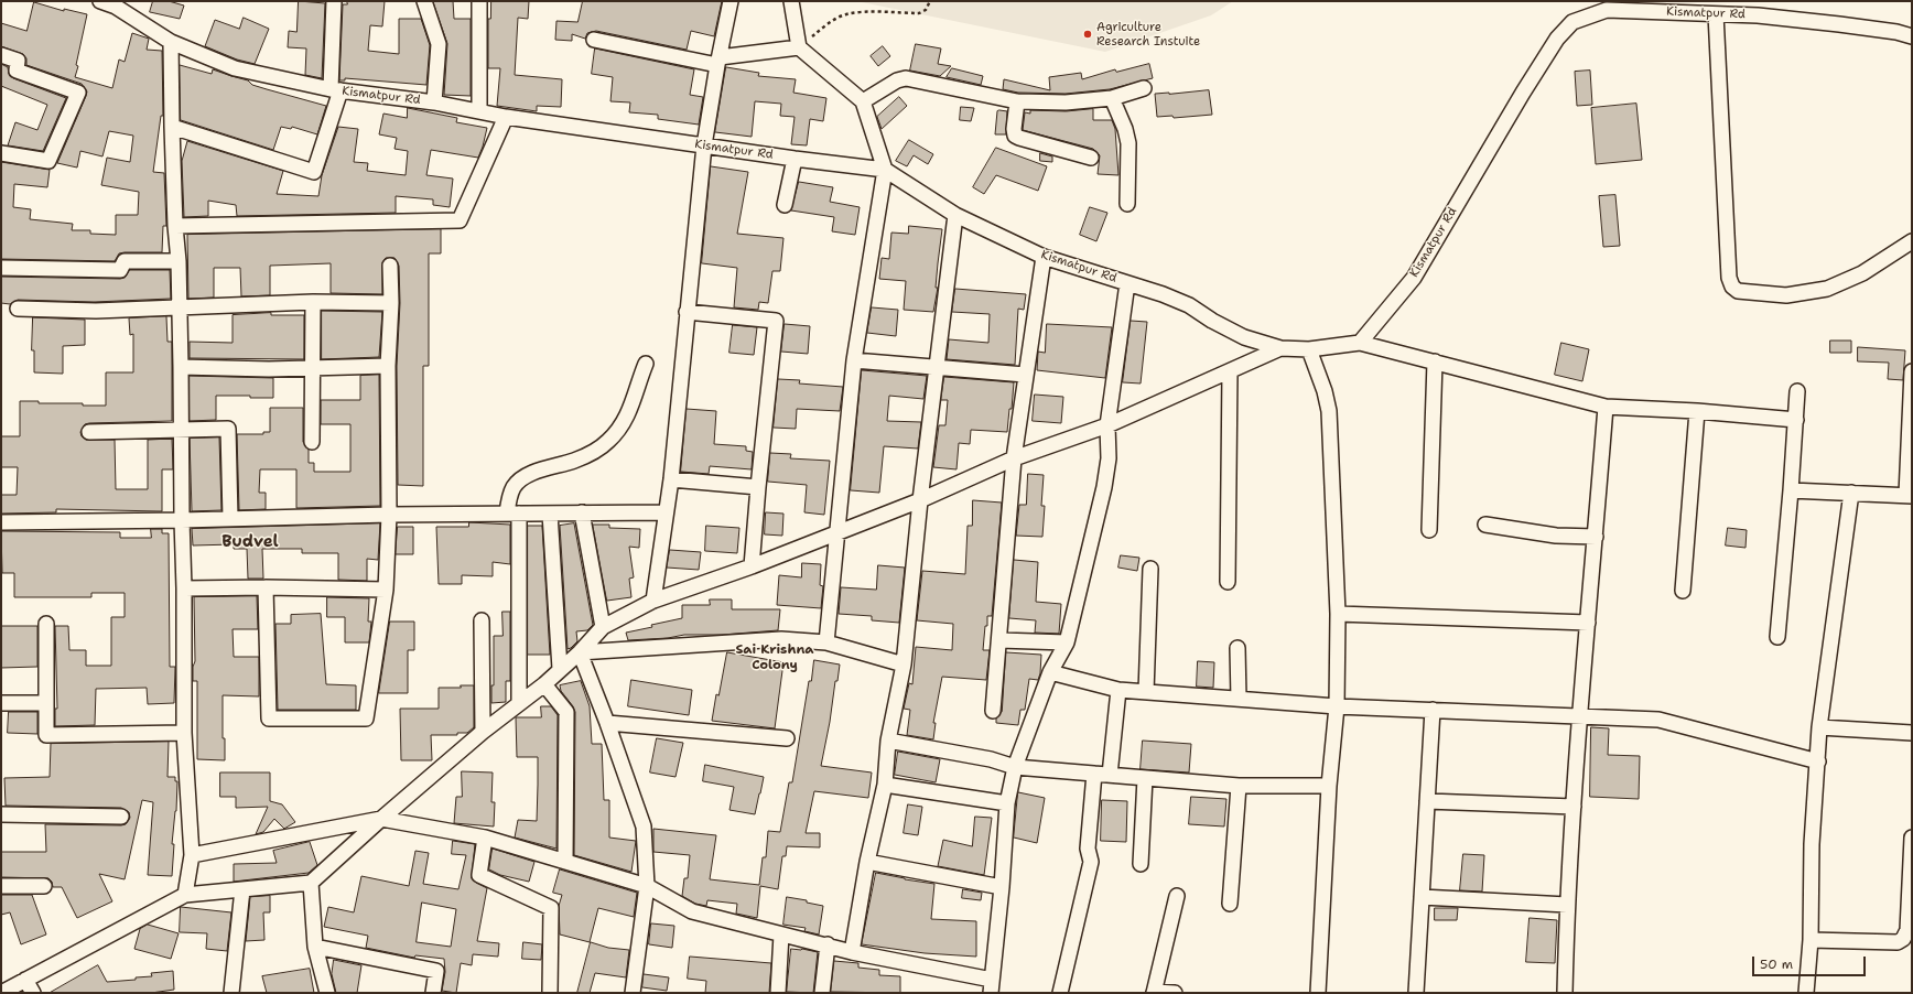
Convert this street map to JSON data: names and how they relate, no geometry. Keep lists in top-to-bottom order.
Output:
{
  "streets": {
    "street": ["Kismatpur Rd"]
  },
  "districts": ["Budvel", "Sai Krishna Colony"],
  "places": ["Agriculture Research Instuite"],
  "scale_bar": "50 m"
}
